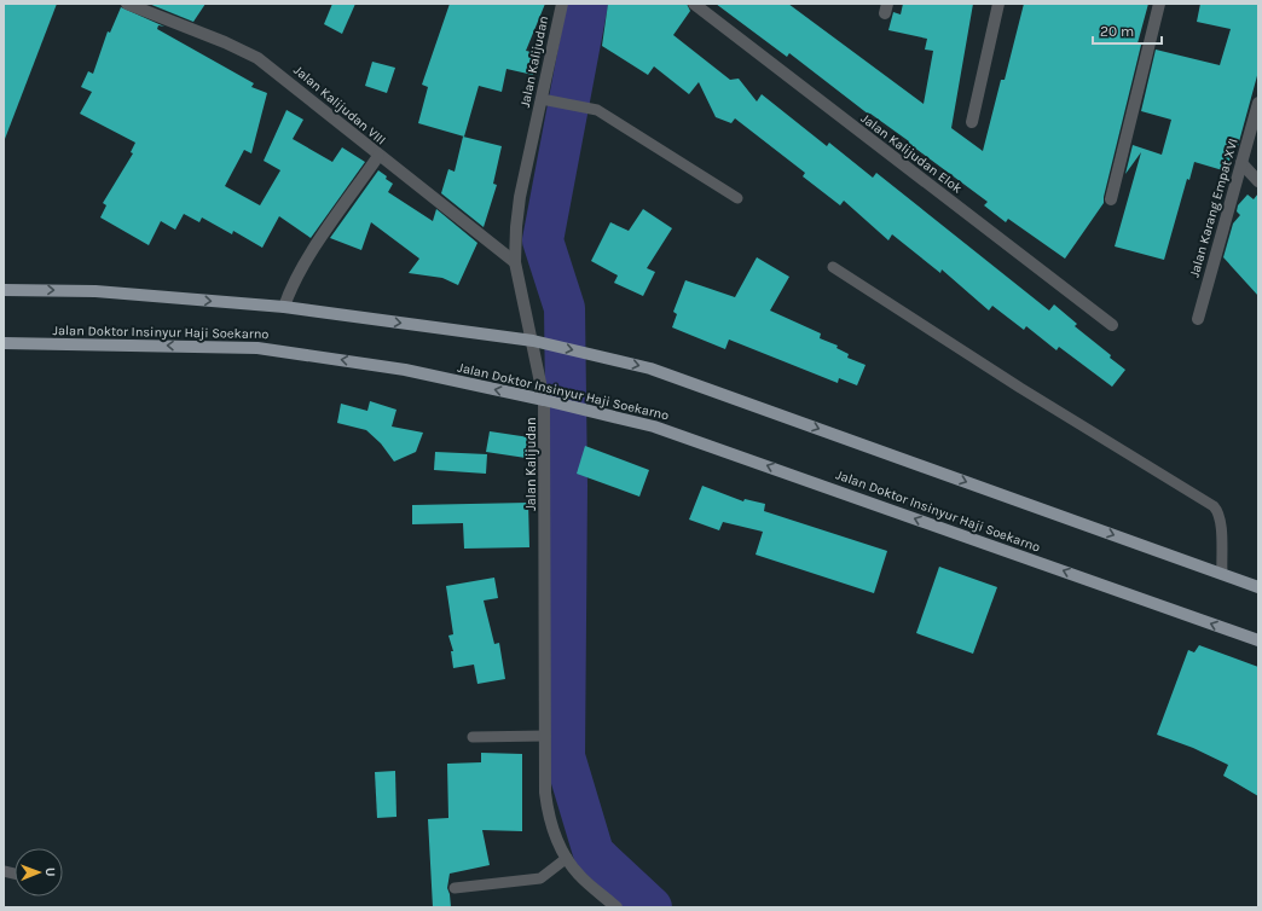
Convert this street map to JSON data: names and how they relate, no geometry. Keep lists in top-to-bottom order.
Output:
{
  "streets": {
    "main road": ["Jalan Doktor Insinyur Haji Soekarno"],
    "street": [
      "Jalan Kalijudan",
      "Jalan Kalijudan VIII",
      "Jalan Kalijudan Elok",
      "Jalan Karang Empat XVI"
    ]
  },
  "crossings": [
    ["Jalan Kalijudan", "Jalan Kalijudan VIII"],
    ["Jalan Kalijudan", "Jalan Doktor Insinyur Haji Soekarno"]
  ],
  "scale_bar": "20 m",
  "north": "right"
}
